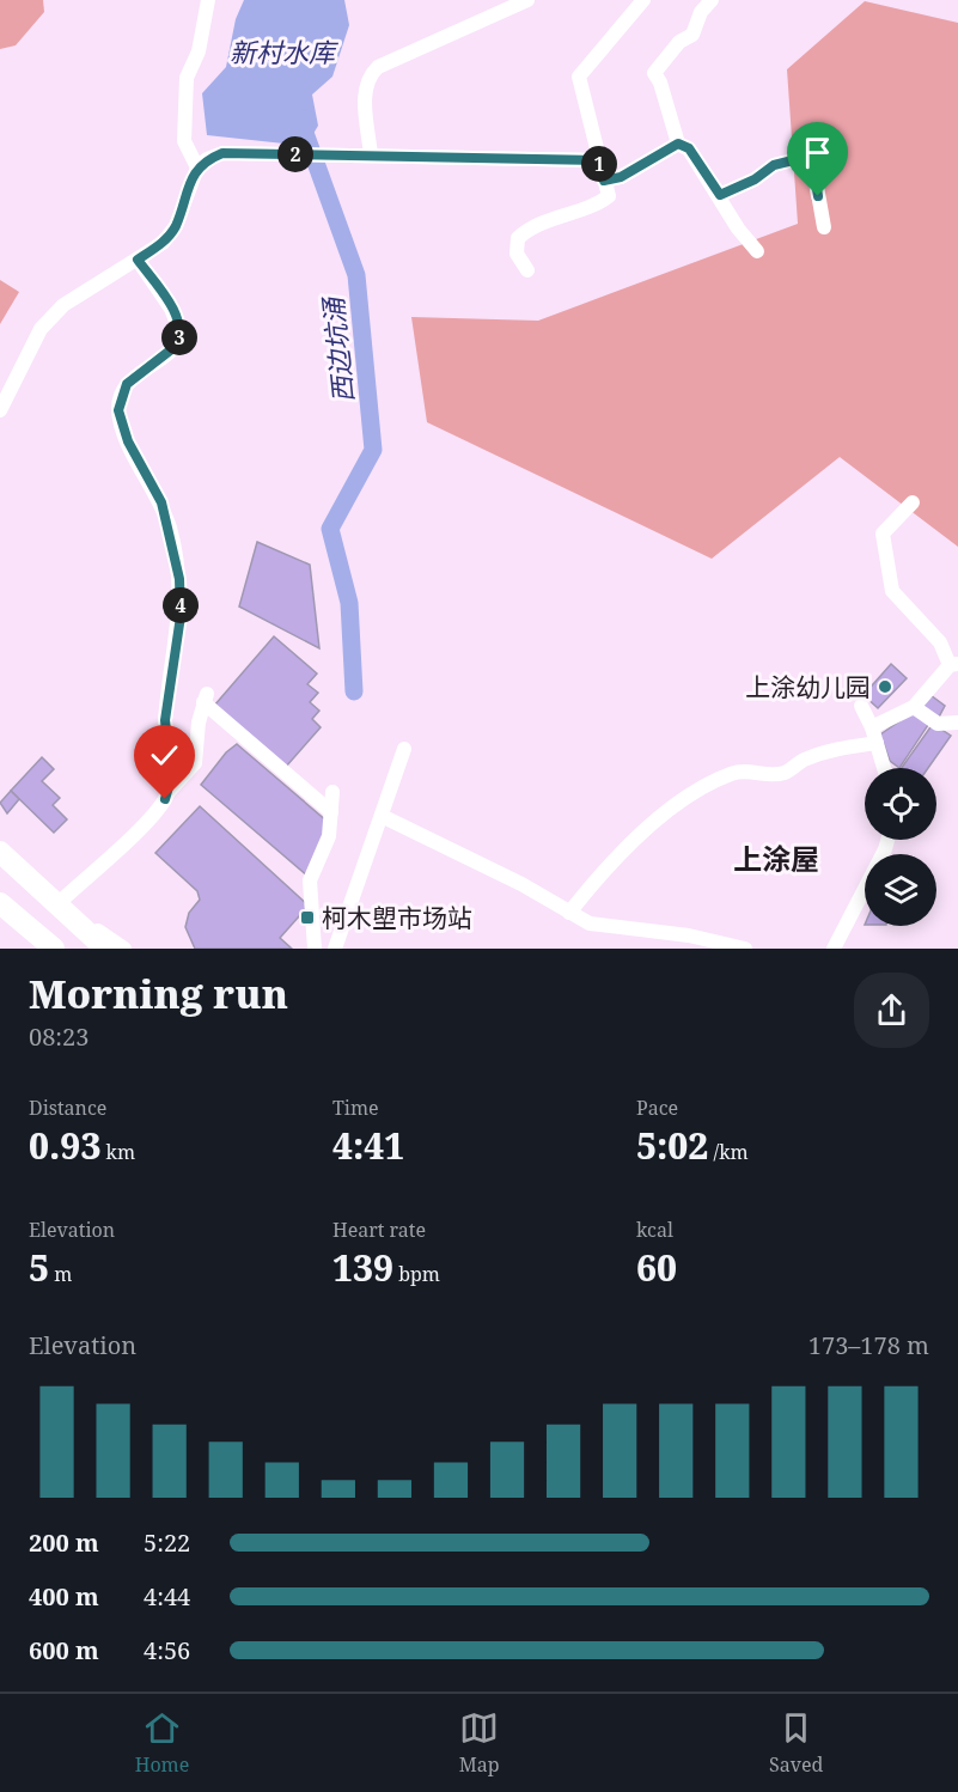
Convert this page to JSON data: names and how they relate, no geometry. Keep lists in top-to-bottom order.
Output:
{
  "districts": ["上涂屋"],
  "water": ["新村水库", "西边坑涌"],
  "places": {
    "other": ["上涂幼儿园"],
    "transit": ["柯木塱市场站"]
  },
  "page": {
    "pins": [
      "2",
      "1",
      "3",
      "4"
    ],
    "heading": ["Morning run", "08:23"],
    "stats": [
      ["Distance", "0.93 km"],
      ["Time", "4:41"],
      ["Pace", "5:02 /km"],
      ["Elevation", "5 m"],
      ["Heart rate", "139 bpm"],
      ["kcal", "60"]
    ],
    "chart": ["Elevation", "173–178 m"],
    "list": [
      {
        "name": "200 m",
        "note": "5:22"
      },
      {
        "name": "400 m",
        "note": "4:44"
      },
      {
        "name": "600 m",
        "note": "4:56"
      }
    ],
    "tabs": ["Home", "Map", "Saved"]
  }
}
